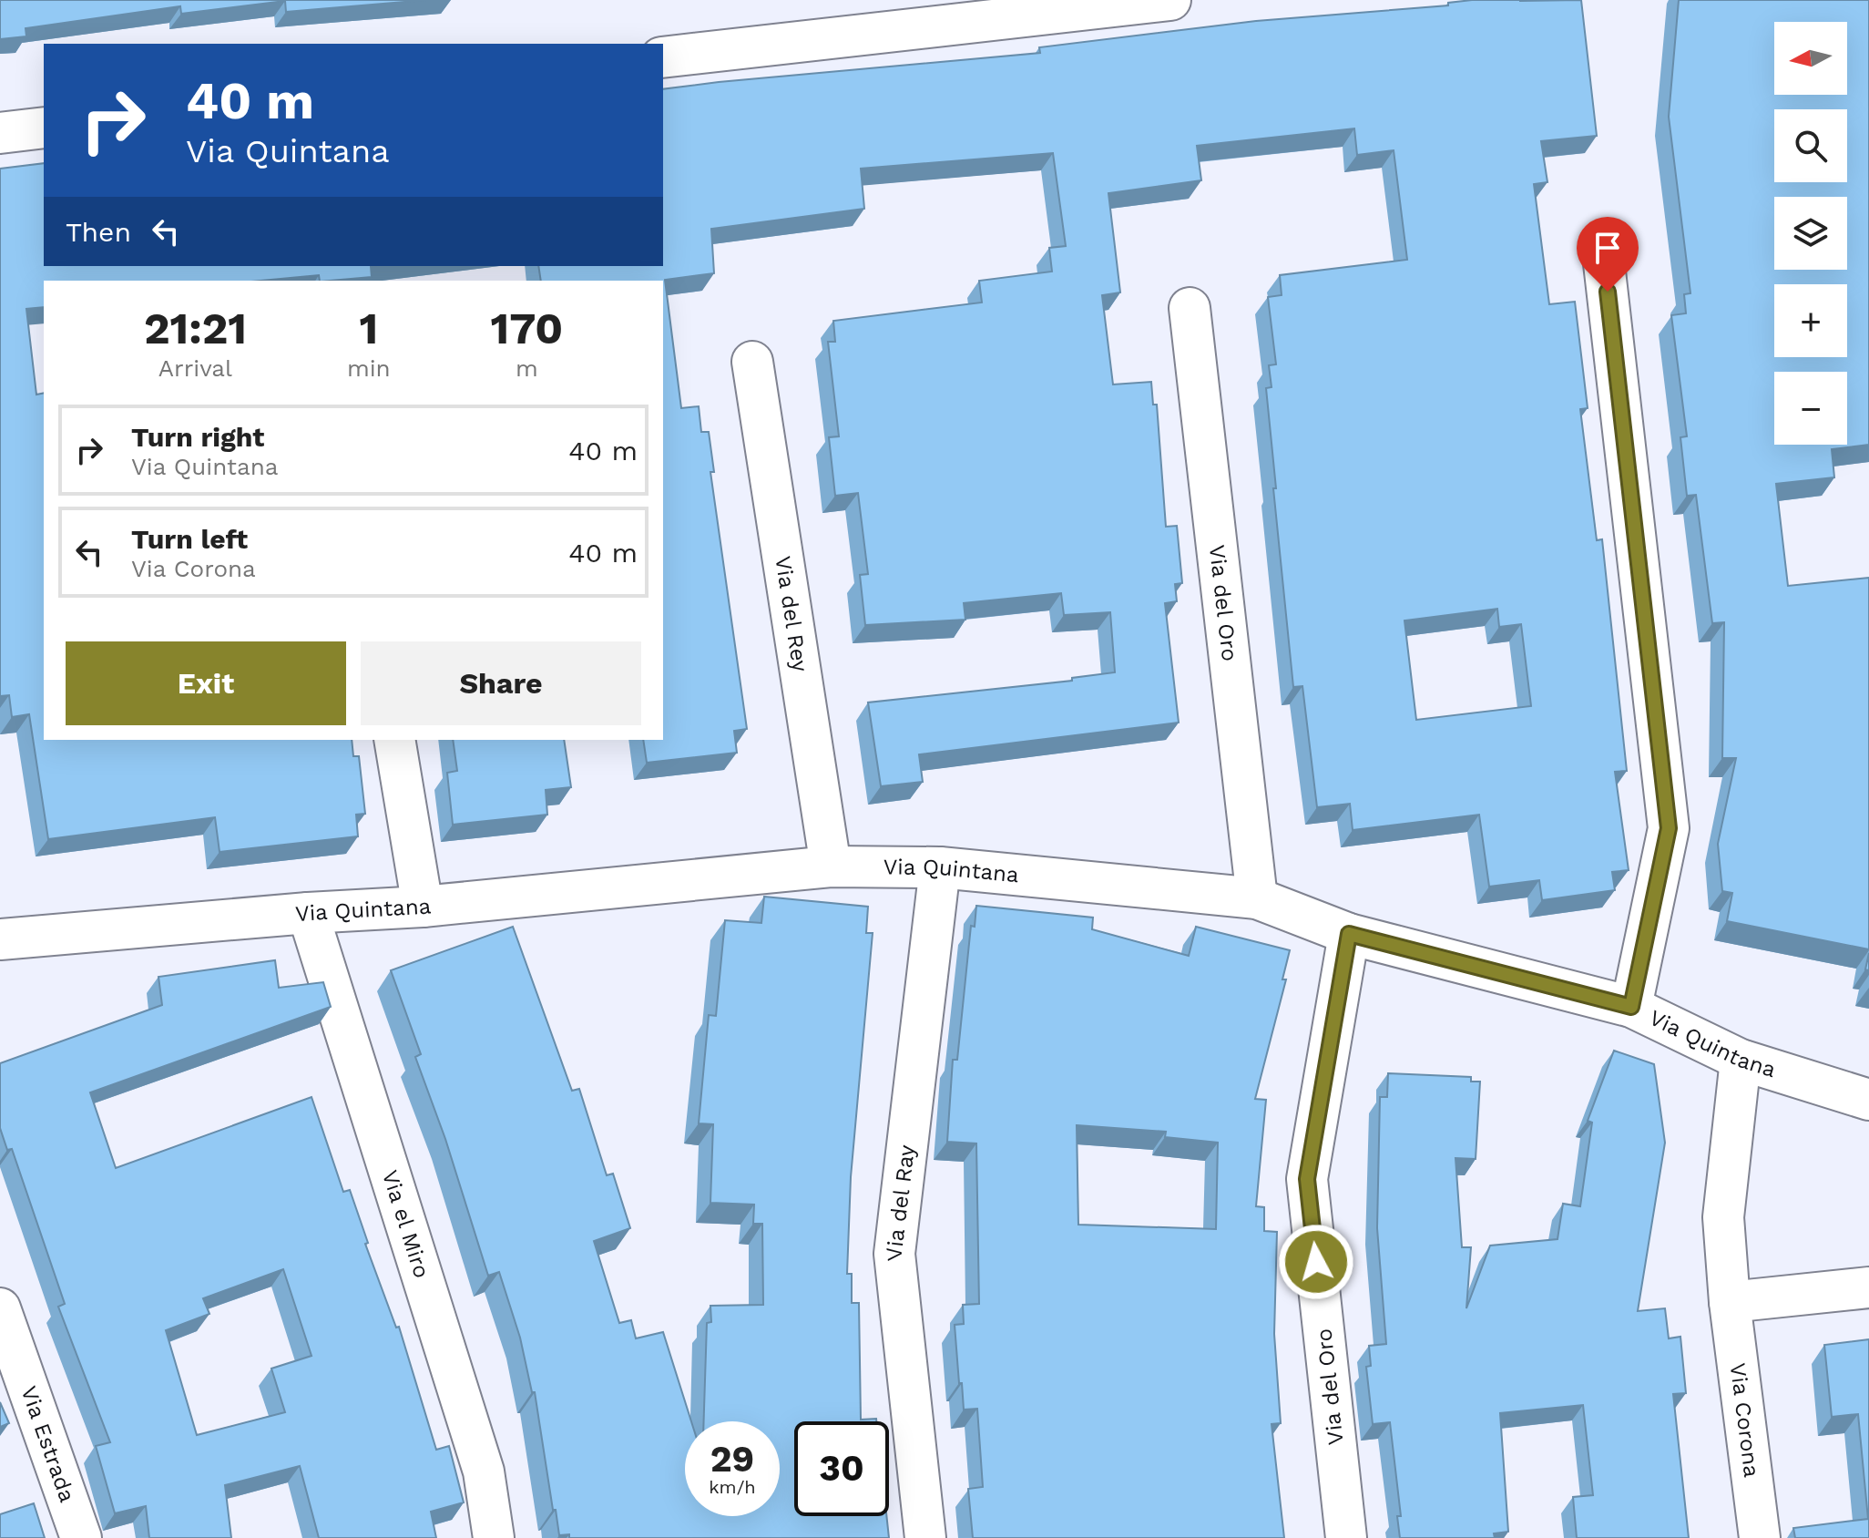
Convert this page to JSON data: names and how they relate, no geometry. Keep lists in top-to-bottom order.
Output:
{
  "streets": {
    "street": [
      "Via del Oro",
      "Via del Rey",
      "Via Quintana",
      "Via del Ray",
      "Via el Miro",
      "Via Corona",
      "Via Estrada"
    ]
  },
  "crossings": [
    ["Via del Oro", "Via Quintana"],
    ["Via del Rey", "Via Quintana"],
    ["Via Quintana", "Via del Ray"],
    ["Via Quintana", "Via el Miro"],
    ["Via Quintana", "Via Corona"]
  ],
  "north": "left",
  "page": {
    "map_buttons": ["+", "−"],
    "turn": ["40 m", "Via Quintana"],
    "then": "Then",
    "eta": [
      "21:21",
      "Arrival",
      "1",
      "min",
      "170",
      "m"
    ],
    "list": [
      {
        "name": "Turn right",
        "note": "Via Quintana",
        "value": "40 m"
      },
      {
        "name": "Turn left",
        "note": "Via Corona",
        "value": "40 m"
      }
    ],
    "buttons": ["Exit", "Share"],
    "speed": "29 km/h",
    "limit": "30"
  }
}
